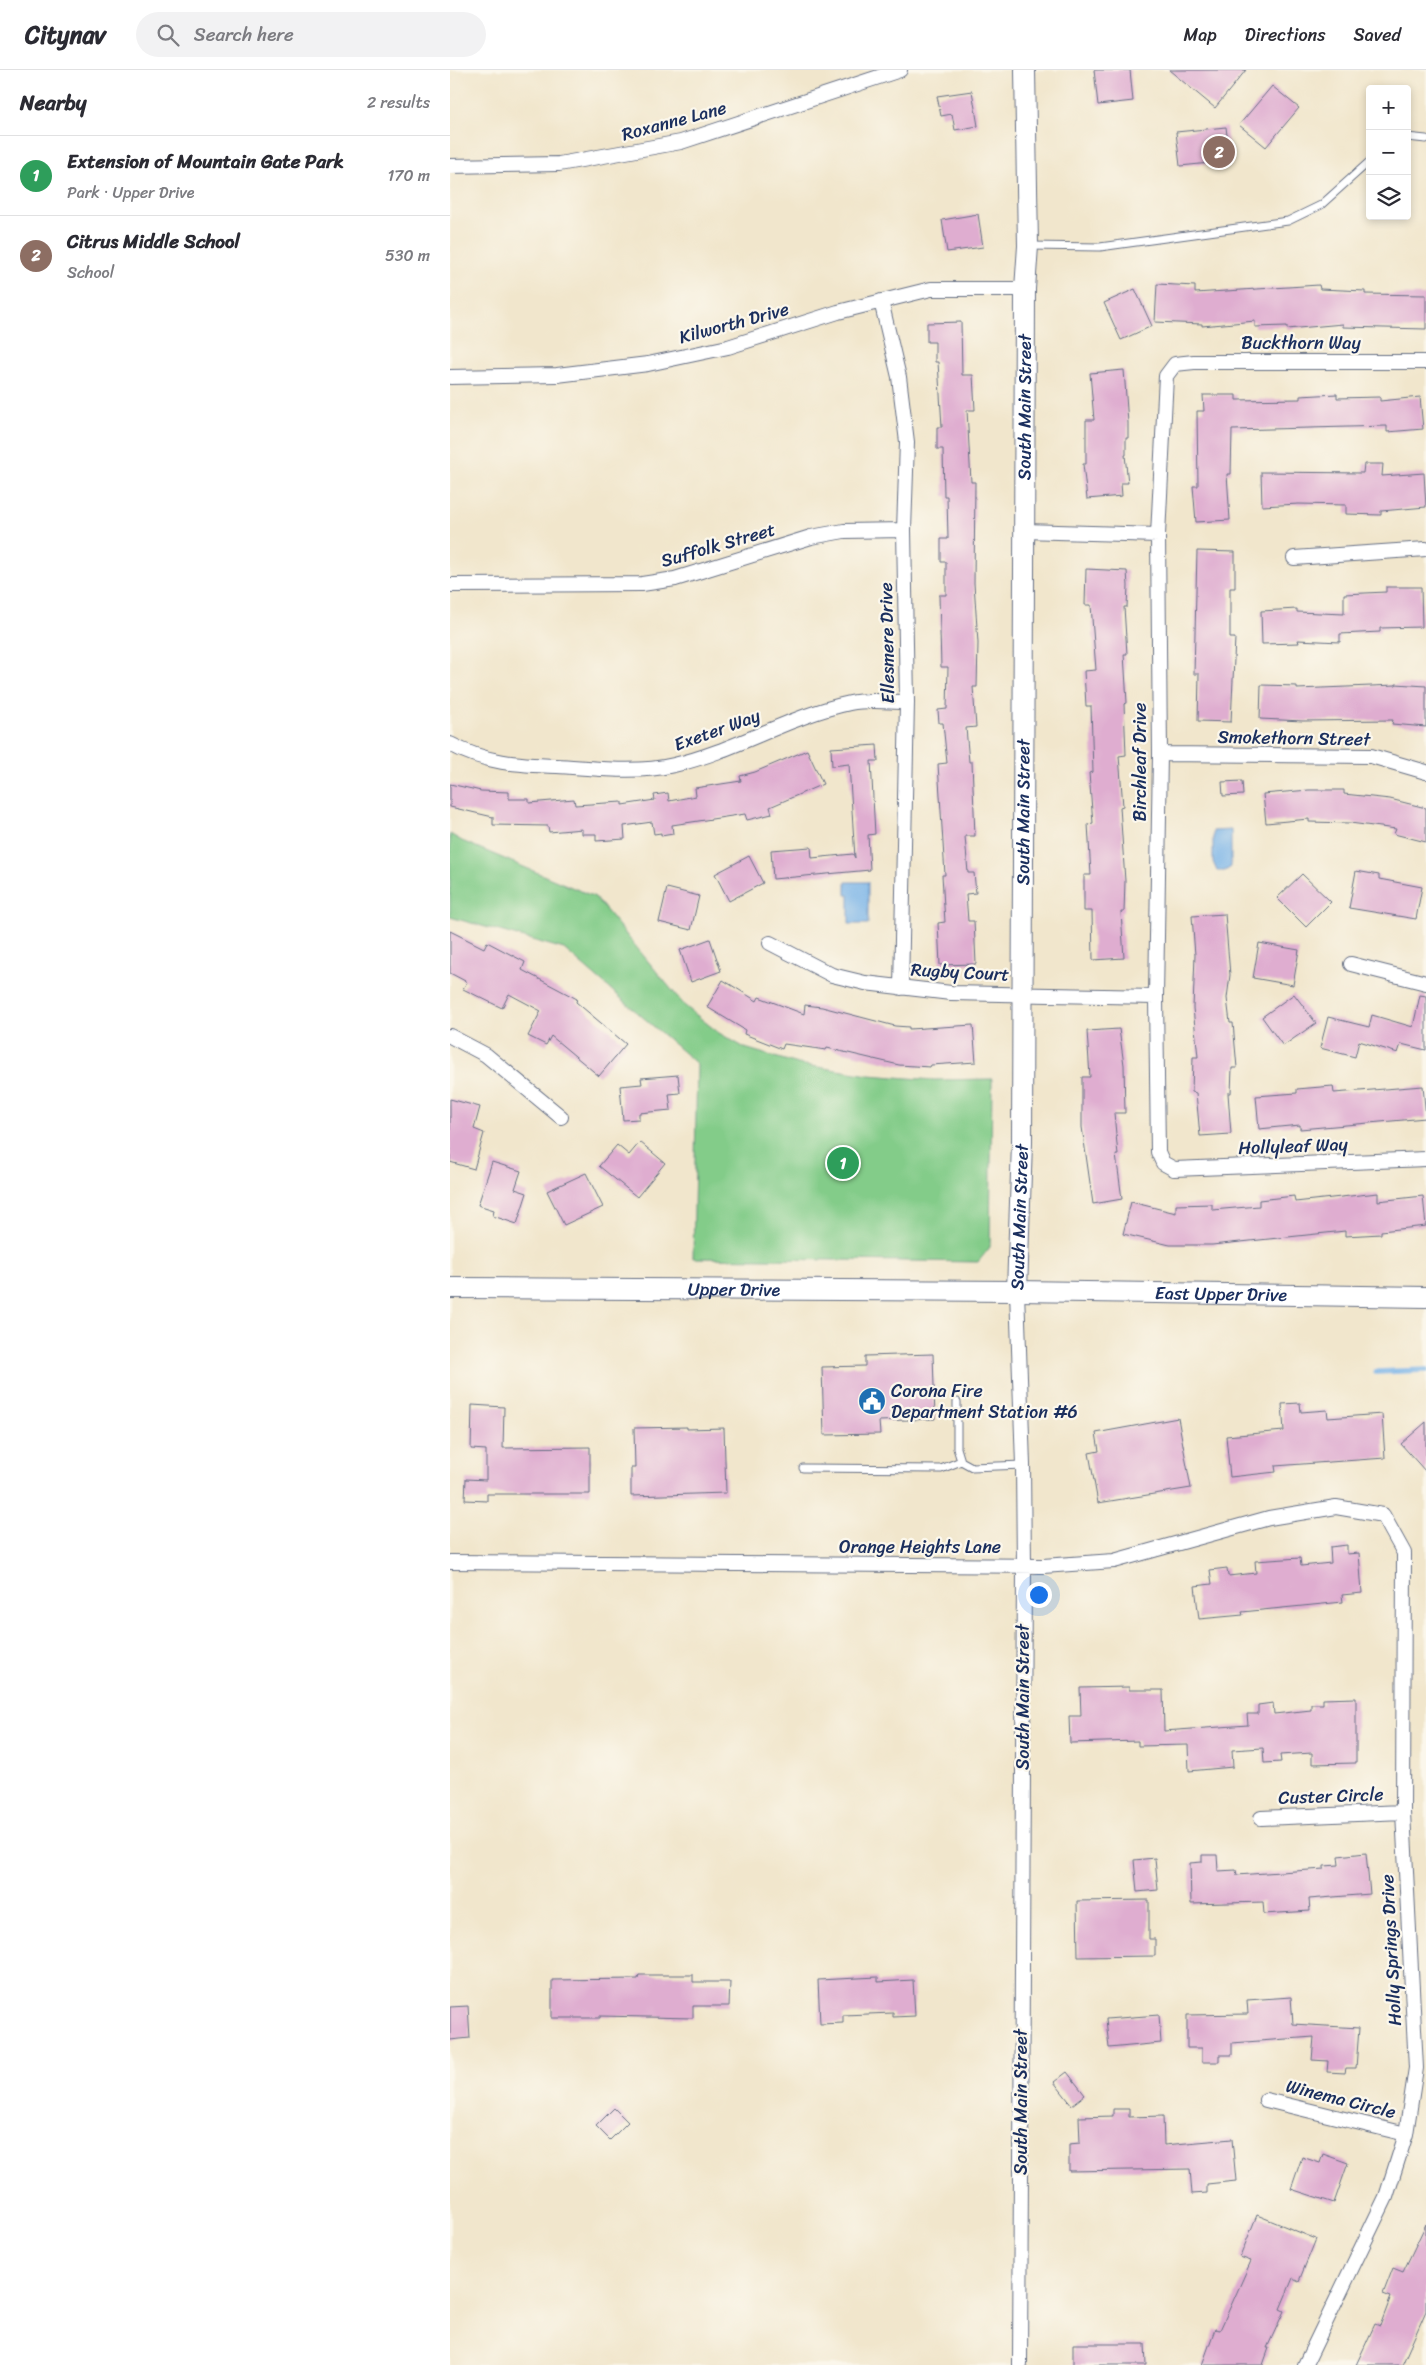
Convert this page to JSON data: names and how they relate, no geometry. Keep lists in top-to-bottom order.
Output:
{
  "streets": {
    "main road": ["South Main Street", "Upper Drive", "East Upper Drive"],
    "street": [
      "Roxanne Lane",
      "Kilworth Drive",
      "Buckthorn Way",
      "Suffolk Street",
      "Ellesmere Drive",
      "Exeter Way",
      "Smokethorn Street",
      "Birchleaf Drive",
      "Rugby Court",
      "Hollyleaf Way",
      "Orange Heights Lane",
      "Custer Circle",
      "Holly Springs Drive",
      "Winema Circle"
    ]
  },
  "crossings": [
    ["Kilworth Drive", "South Main Street"],
    ["Kilworth Drive", "Ellesmere Drive"],
    ["Buckthorn Way", "Birchleaf Drive"],
    ["South Main Street", "Rugby Court"],
    ["South Main Street", "Upper Drive"],
    ["South Main Street", "East Upper Drive"],
    ["South Main Street", "Orange Heights Lane"],
    ["Suffolk Street", "Ellesmere Drive"],
    ["Ellesmere Drive", "Exeter Way"],
    ["Ellesmere Drive", "Rugby Court"],
    ["Smokethorn Street", "Birchleaf Drive"],
    ["Birchleaf Drive", "Rugby Court"],
    ["Birchleaf Drive", "Hollyleaf Way"],
    ["Upper Drive", "East Upper Drive"],
    ["Orange Heights Lane", "Holly Springs Drive"],
    ["Custer Circle", "Holly Springs Drive"],
    ["Holly Springs Drive", "Winema Circle"]
  ],
  "places": {
    "public building": ["Corona Fire Department Station #6"]
  },
  "page": {
    "header": "Citynav",
    "search": "Search here",
    "nav": ["Map", "Directions", "Saved"],
    "heading": ["Nearby", "2 results"],
    "map_buttons": ["+", "−"],
    "pins": ["2", "1"],
    "list": [
      {
        "mark": "1",
        "name": "Extension of Mountain Gate Park",
        "note": "Park · Upper Drive",
        "value": "170 m"
      },
      {
        "mark": "2",
        "name": "Citrus Middle School",
        "note": "School",
        "value": "530 m"
      }
    ]
  }
}
